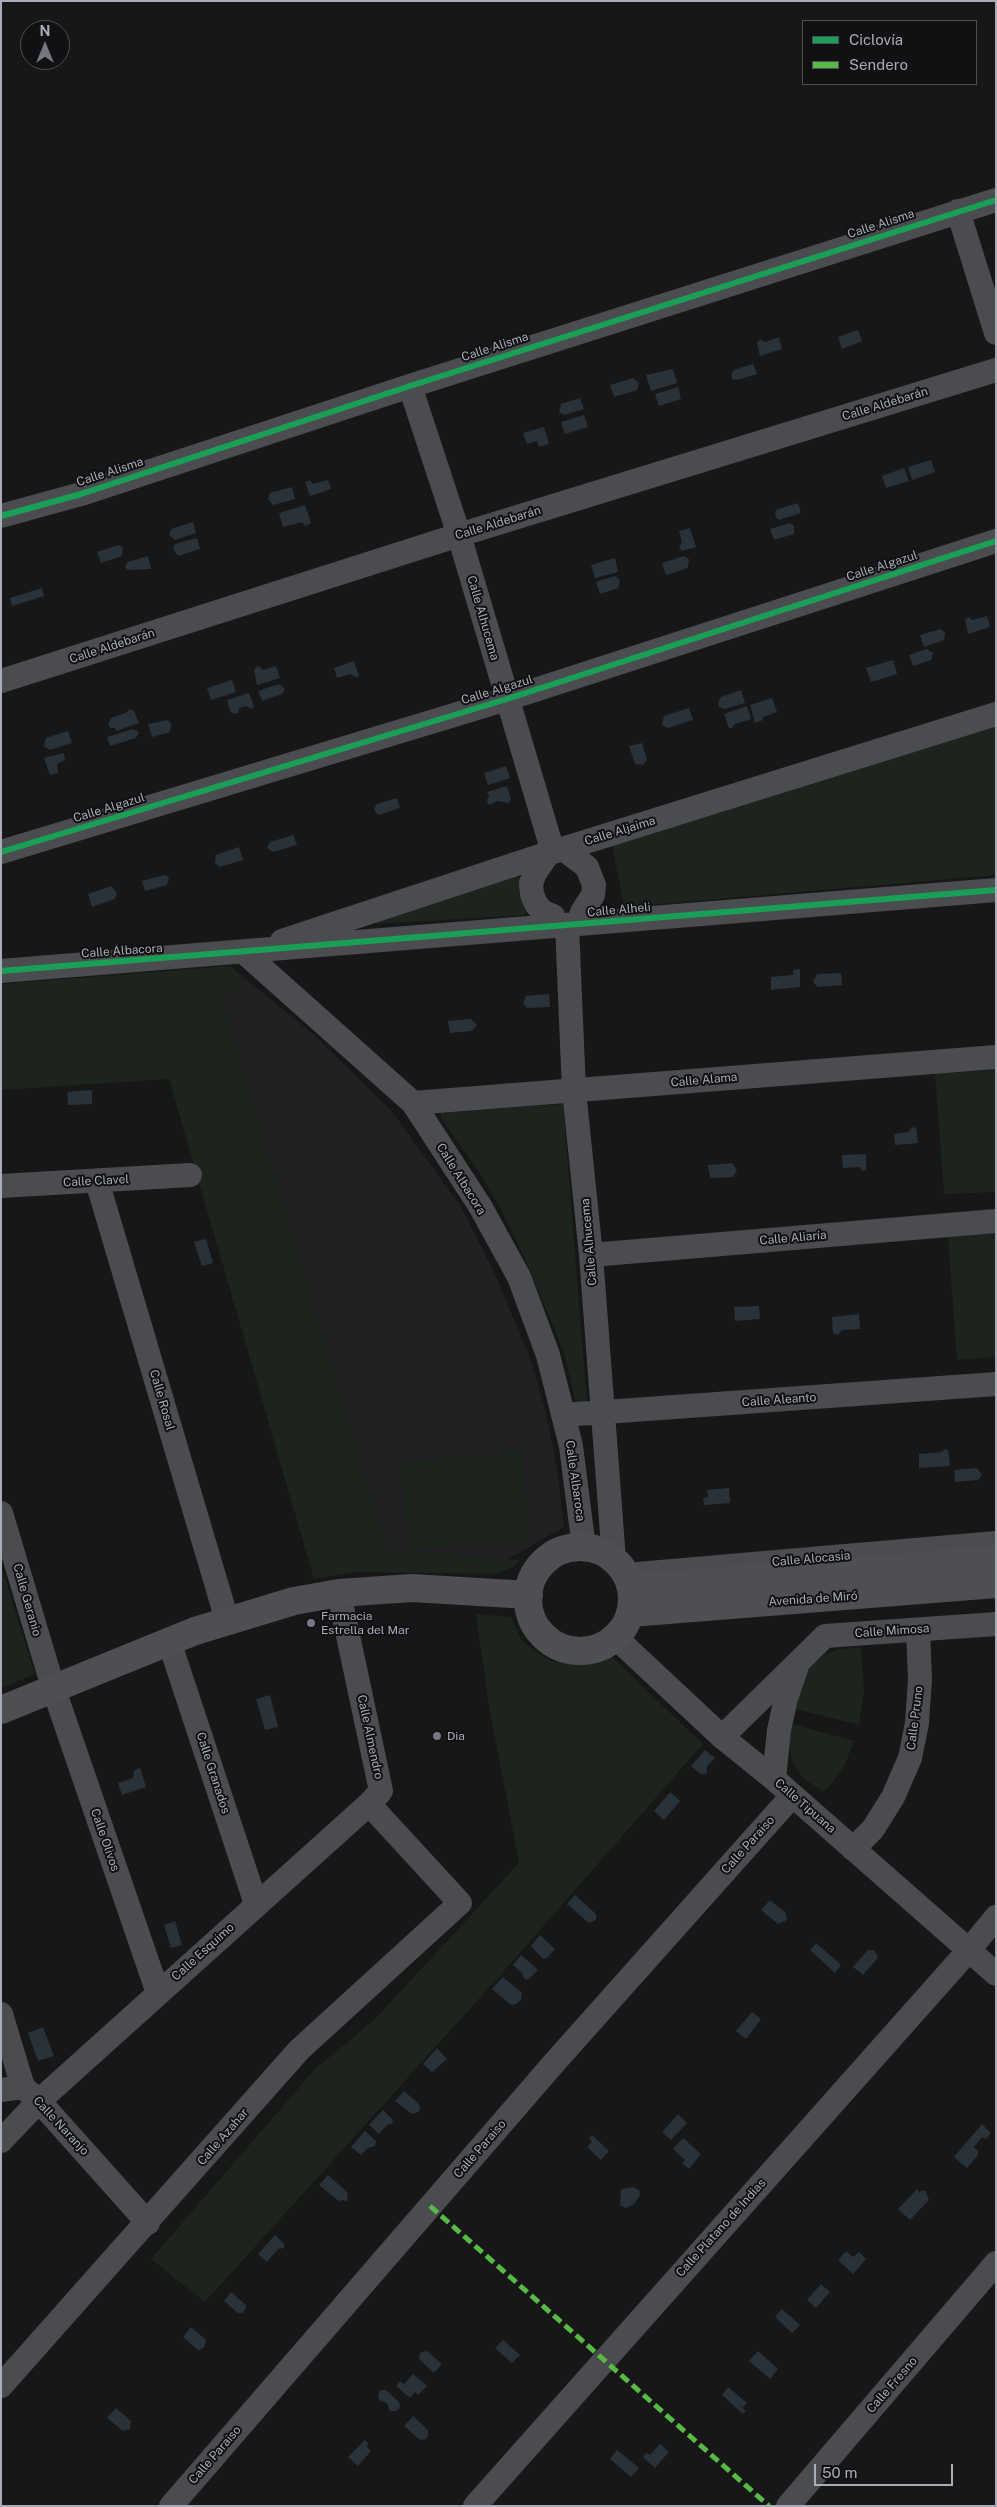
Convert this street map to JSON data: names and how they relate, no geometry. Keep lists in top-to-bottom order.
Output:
{
  "streets": {
    "main road": ["Avenida de Miró"],
    "street": [
      "Calle Alisma",
      "Calle Aldebarán",
      "Calle Algazul",
      "Calle Alhucema",
      "Calle Aljaima",
      "Calle Alheli",
      "Calle Albacora",
      "Calle Alama",
      "Calle Clavel",
      "Calle Aliaría",
      "Calle Rosal",
      "Calle Aleanto",
      "Calle Albaroca",
      "Calle Alocasia",
      "Calle Geranio",
      "Calle Mimosa",
      "Calle Pruno",
      "Calle Almendro",
      "Calle Granados",
      "Calle Tipuana",
      "Calle Olivos",
      "Calle Paraiso",
      "Calle Esquimo",
      "Calle Naranjo",
      "Calle Azahar",
      "Calle Platano de Indias",
      "Calle Fresno"
    ]
  },
  "crossings": [
    ["Calle Alisma", "Calle Alhucema"],
    ["Calle Aldebarán", "Calle Alhucema"],
    ["Calle Algazul", "Calle Alhucema"],
    ["Calle Alhucema", "Calle Aljaima"],
    ["Calle Alhucema", "Calle Alheli"],
    ["Calle Alhucema", "Calle Alama"],
    ["Calle Alhucema", "Calle Aliaría"],
    ["Calle Alhucema", "Calle Aleanto"],
    ["Calle Alhucema", "Calle Albaroca"],
    ["Calle Alhucema", "Calle Alocasia"],
    ["Calle Alhucema", "Avenida de Miró"],
    ["Calle Alhucema", "Calle Tipuana"],
    ["Calle Aljaima", "Calle Alheli"],
    ["Calle Aljaima", "Calle Albacora"],
    ["Calle Alheli", "Calle Albacora"],
    ["Calle Albacora", "Calle Alama"],
    ["Calle Albacora", "Calle Aleanto"],
    ["Calle Albacora", "Calle Albaroca"],
    ["Calle Clavel", "Calle Rosal"],
    ["Calle Aleanto", "Calle Albaroca"],
    ["Calle Albaroca", "Calle Alocasia"],
    ["Calle Albaroca", "Avenida de Miró"],
    ["Calle Albaroca", "Calle Tipuana"],
    ["Calle Alocasia", "Avenida de Miró"],
    ["Calle Alocasia", "Calle Tipuana"],
    ["Avenida de Miró", "Calle Tipuana"],
    ["Calle Geranio", "Calle Olivos"],
    ["Calle Mimosa", "Calle Pruno"],
    ["Calle Mimosa", "Calle Tipuana"],
    ["Calle Pruno", "Calle Tipuana"],
    ["Calle Almendro", "Calle Esquimo"],
    ["Calle Almendro", "Calle Azahar"],
    ["Calle Granados", "Calle Esquimo"],
    ["Calle Tipuana", "Calle Paraiso"],
    ["Calle Tipuana", "Calle Platano de Indias"],
    ["Calle Olivos", "Calle Esquimo"],
    ["Calle Esquimo", "Calle Naranjo"],
    ["Calle Esquimo", "Calle Azahar"],
    ["Calle Naranjo", "Calle Azahar"]
  ],
  "places": ["Farmacia Estrella del Mar", "Dia"],
  "legend": ["Ciclovía", "Sendero"],
  "scale_bar": "50 m",
  "north": "top"
}
